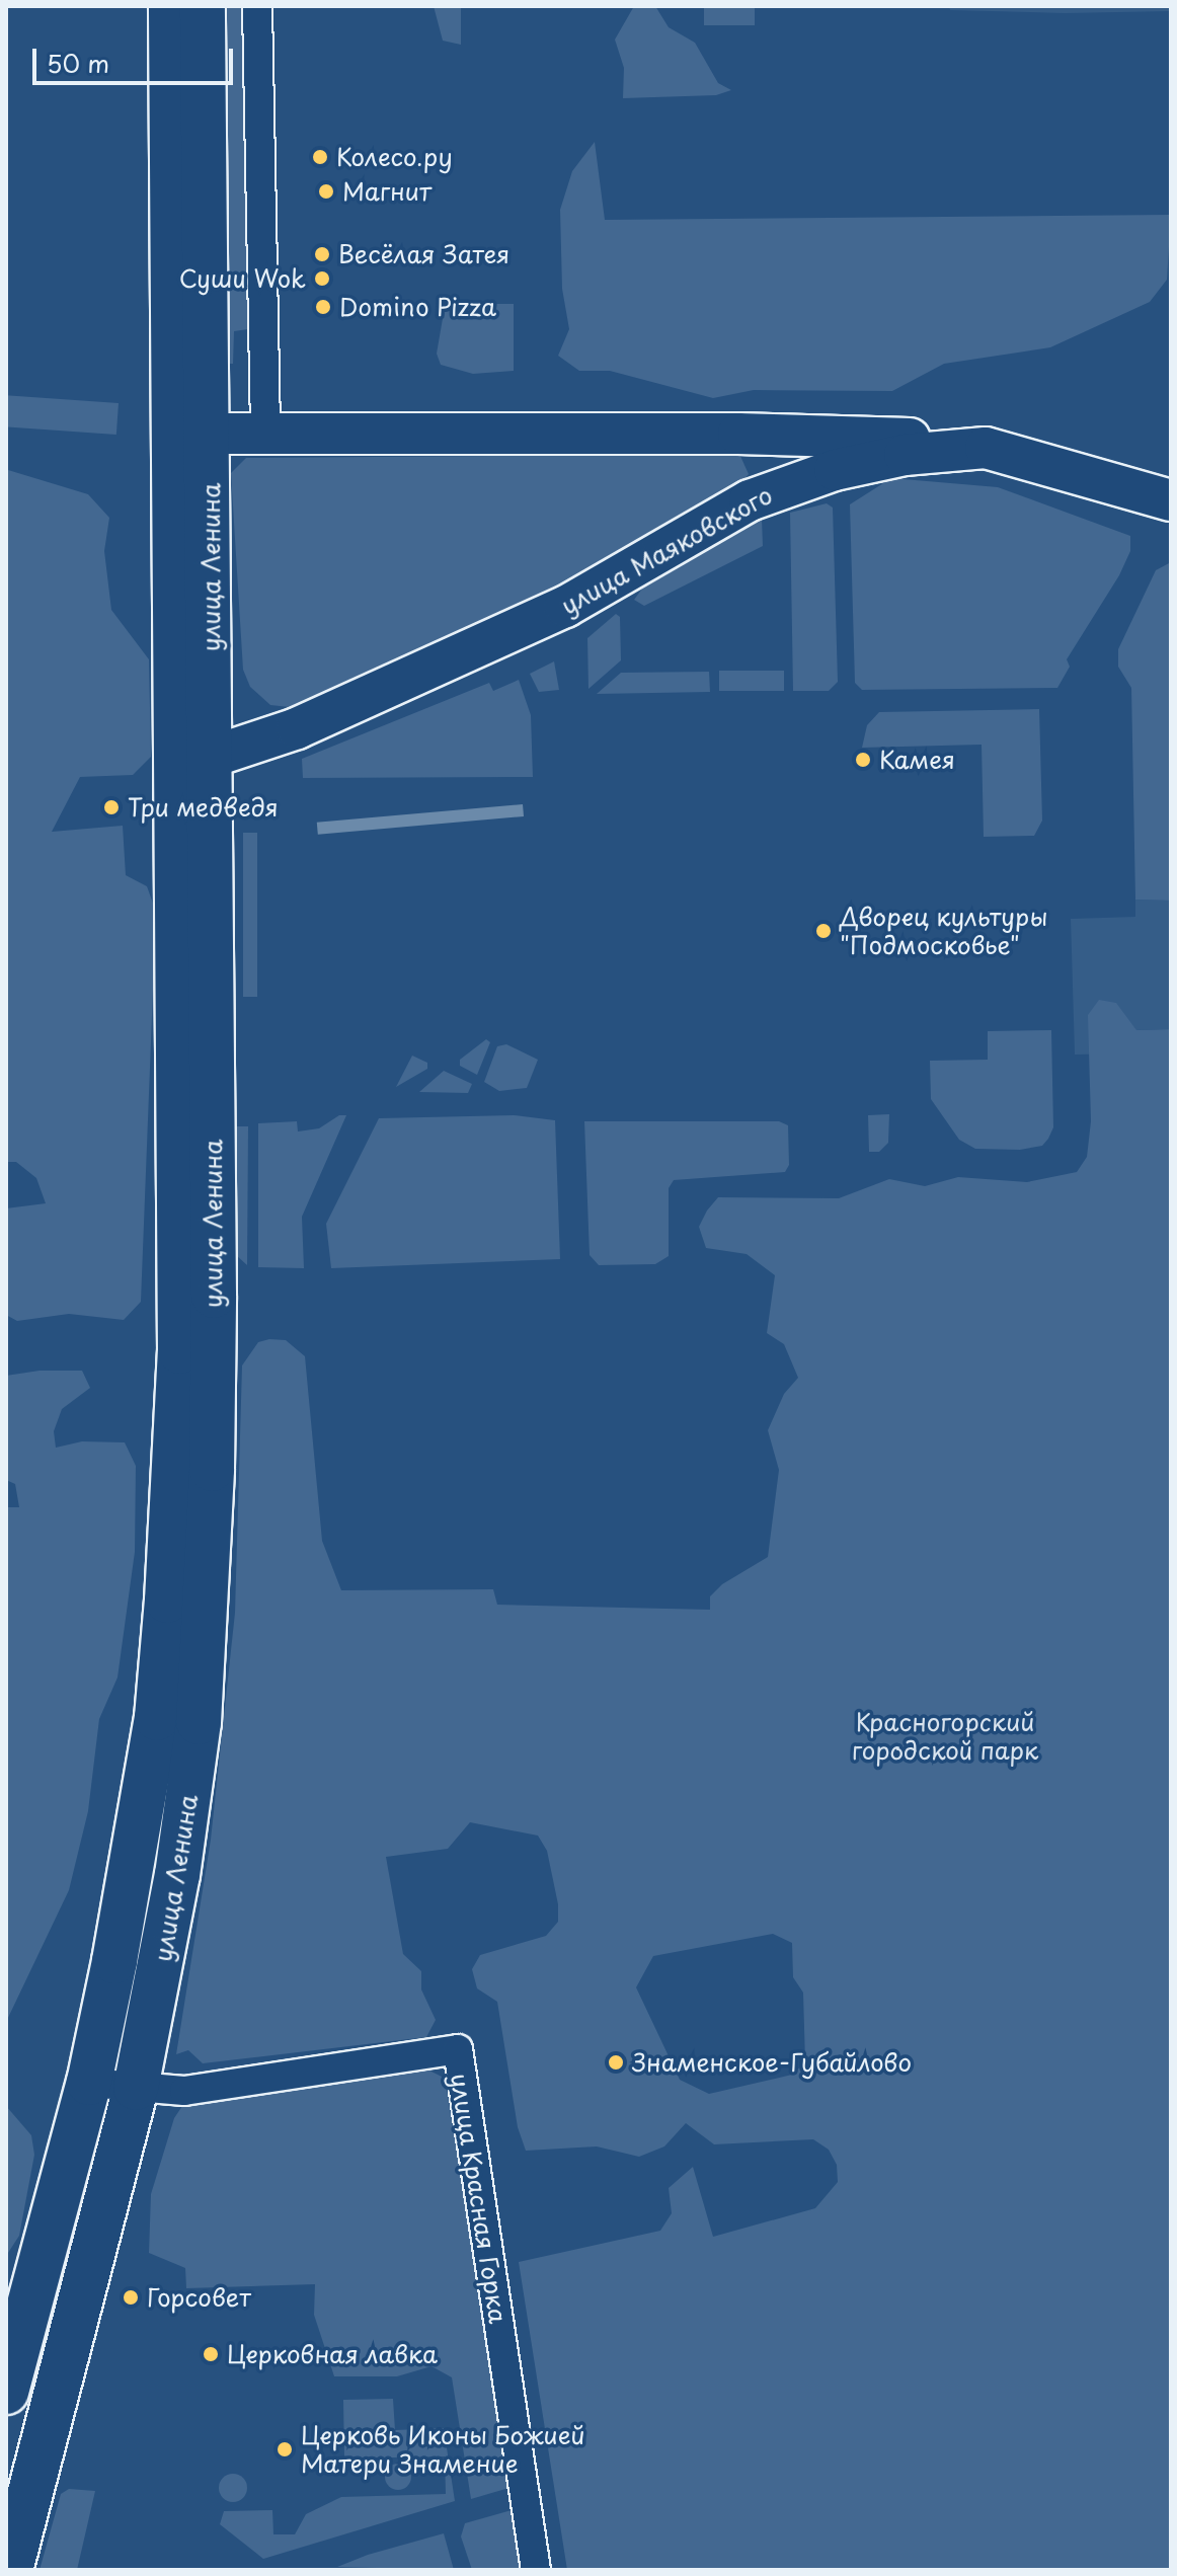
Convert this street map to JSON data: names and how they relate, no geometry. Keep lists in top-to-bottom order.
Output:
{
  "streets": {
    "main road": ["улица Ленина"],
    "street": ["улица Маяковского", "улица Красная Горка"]
  },
  "crossings": [
    ["улица Маяковского", "улица Ленина"],
    ["улица Ленина", "улица Красная Горка"]
  ],
  "parks": ["Красногорский городской парк"],
  "places": [
    "Колесо.ру",
    "Магнит",
    "Весёлая Затея",
    "Суши Wok",
    "Domino Pizza",
    "Камея",
    "Три медведя",
    "Дворец культуры \"Подмосковье\"",
    "Знаменское-Губайлово",
    "Горсовет",
    "Церковная лавка",
    "Церковь Иконы Божией Матери Знамение"
  ],
  "scale_bar": "50 m"
}
